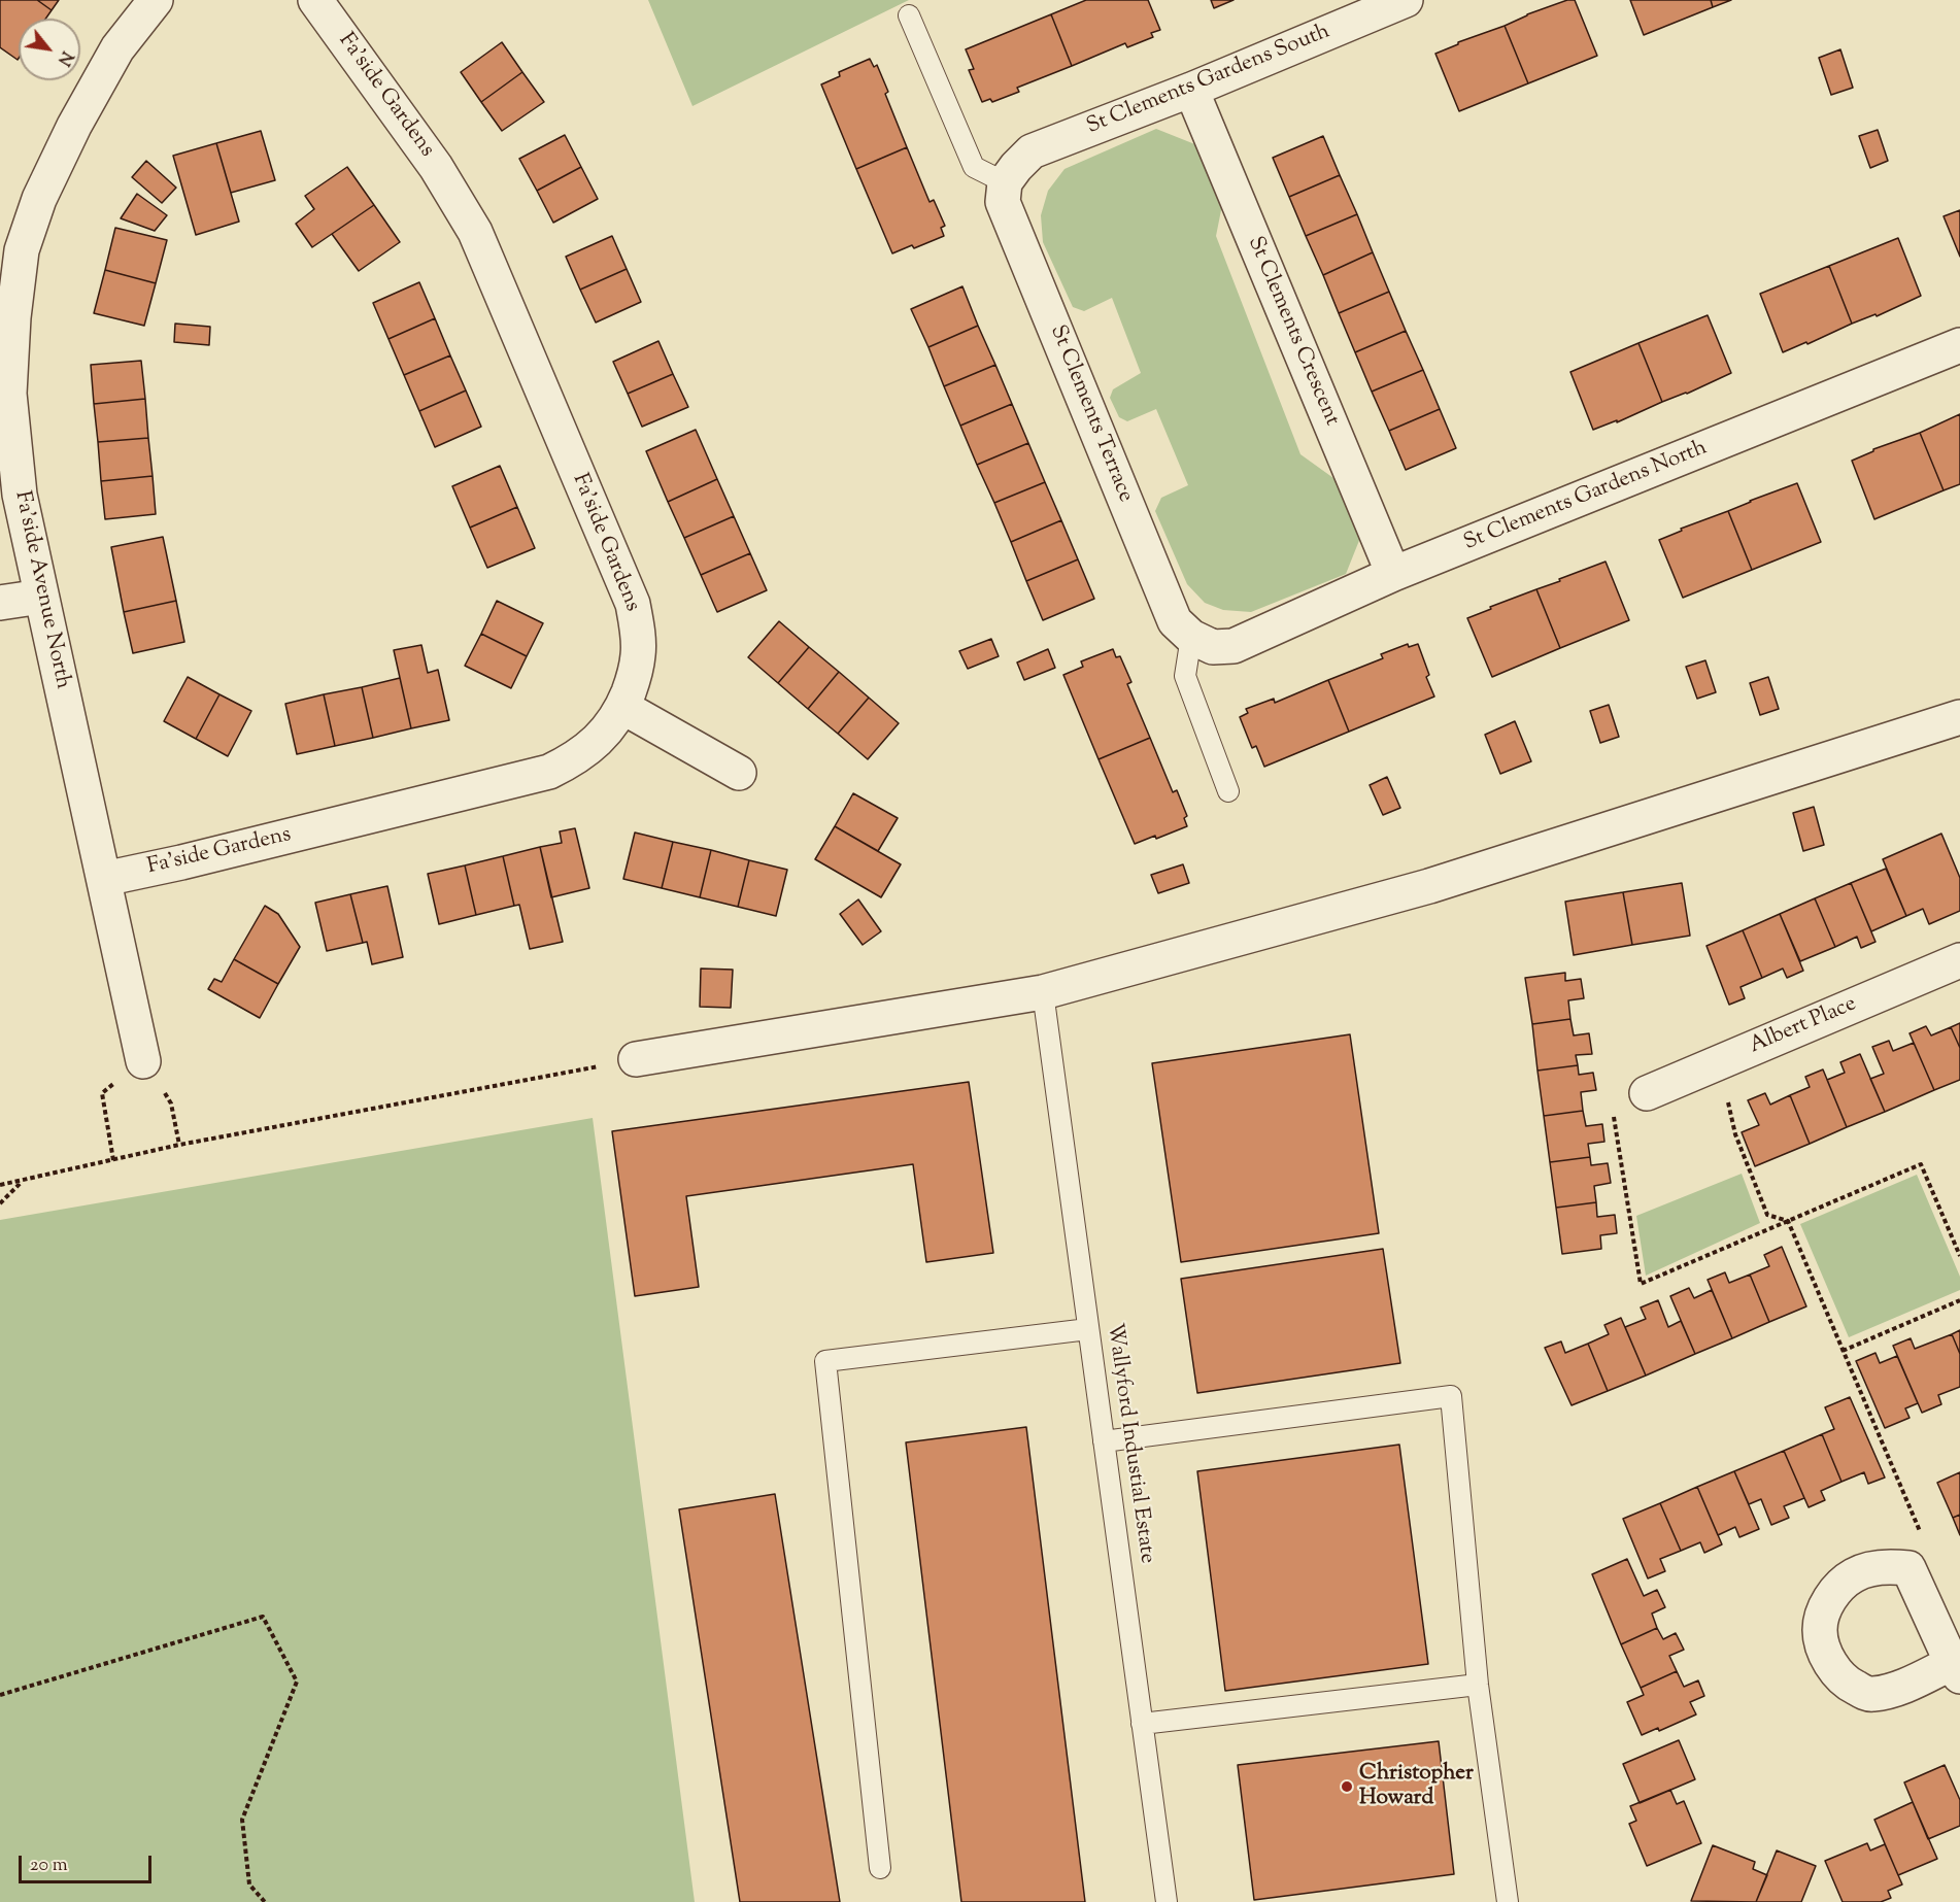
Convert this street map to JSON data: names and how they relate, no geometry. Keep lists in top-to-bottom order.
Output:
{
  "streets": {
    "street": [
      "St Clements Gardens South",
      "Fa'side Gardens",
      "St Clements Crescent",
      "St Clements Terrace",
      "St Clements Gardens North",
      "Fa'side Avenue North",
      "Albert Place"
    ],
    "lane": ["Wallyford Industial Estate"]
  },
  "crossings": [
    ["St Clements Gardens South", "St Clements Crescent"],
    ["St Clements Gardens South", "St Clements Terrace"],
    ["Fa'side Gardens", "Fa'side Avenue North"],
    ["St Clements Crescent", "St Clements Gardens North"],
    ["St Clements Terrace", "St Clements Gardens North"]
  ],
  "places": ["Christopher Howard"],
  "scale_bar": "20 m",
  "north": "bottom right"
}
